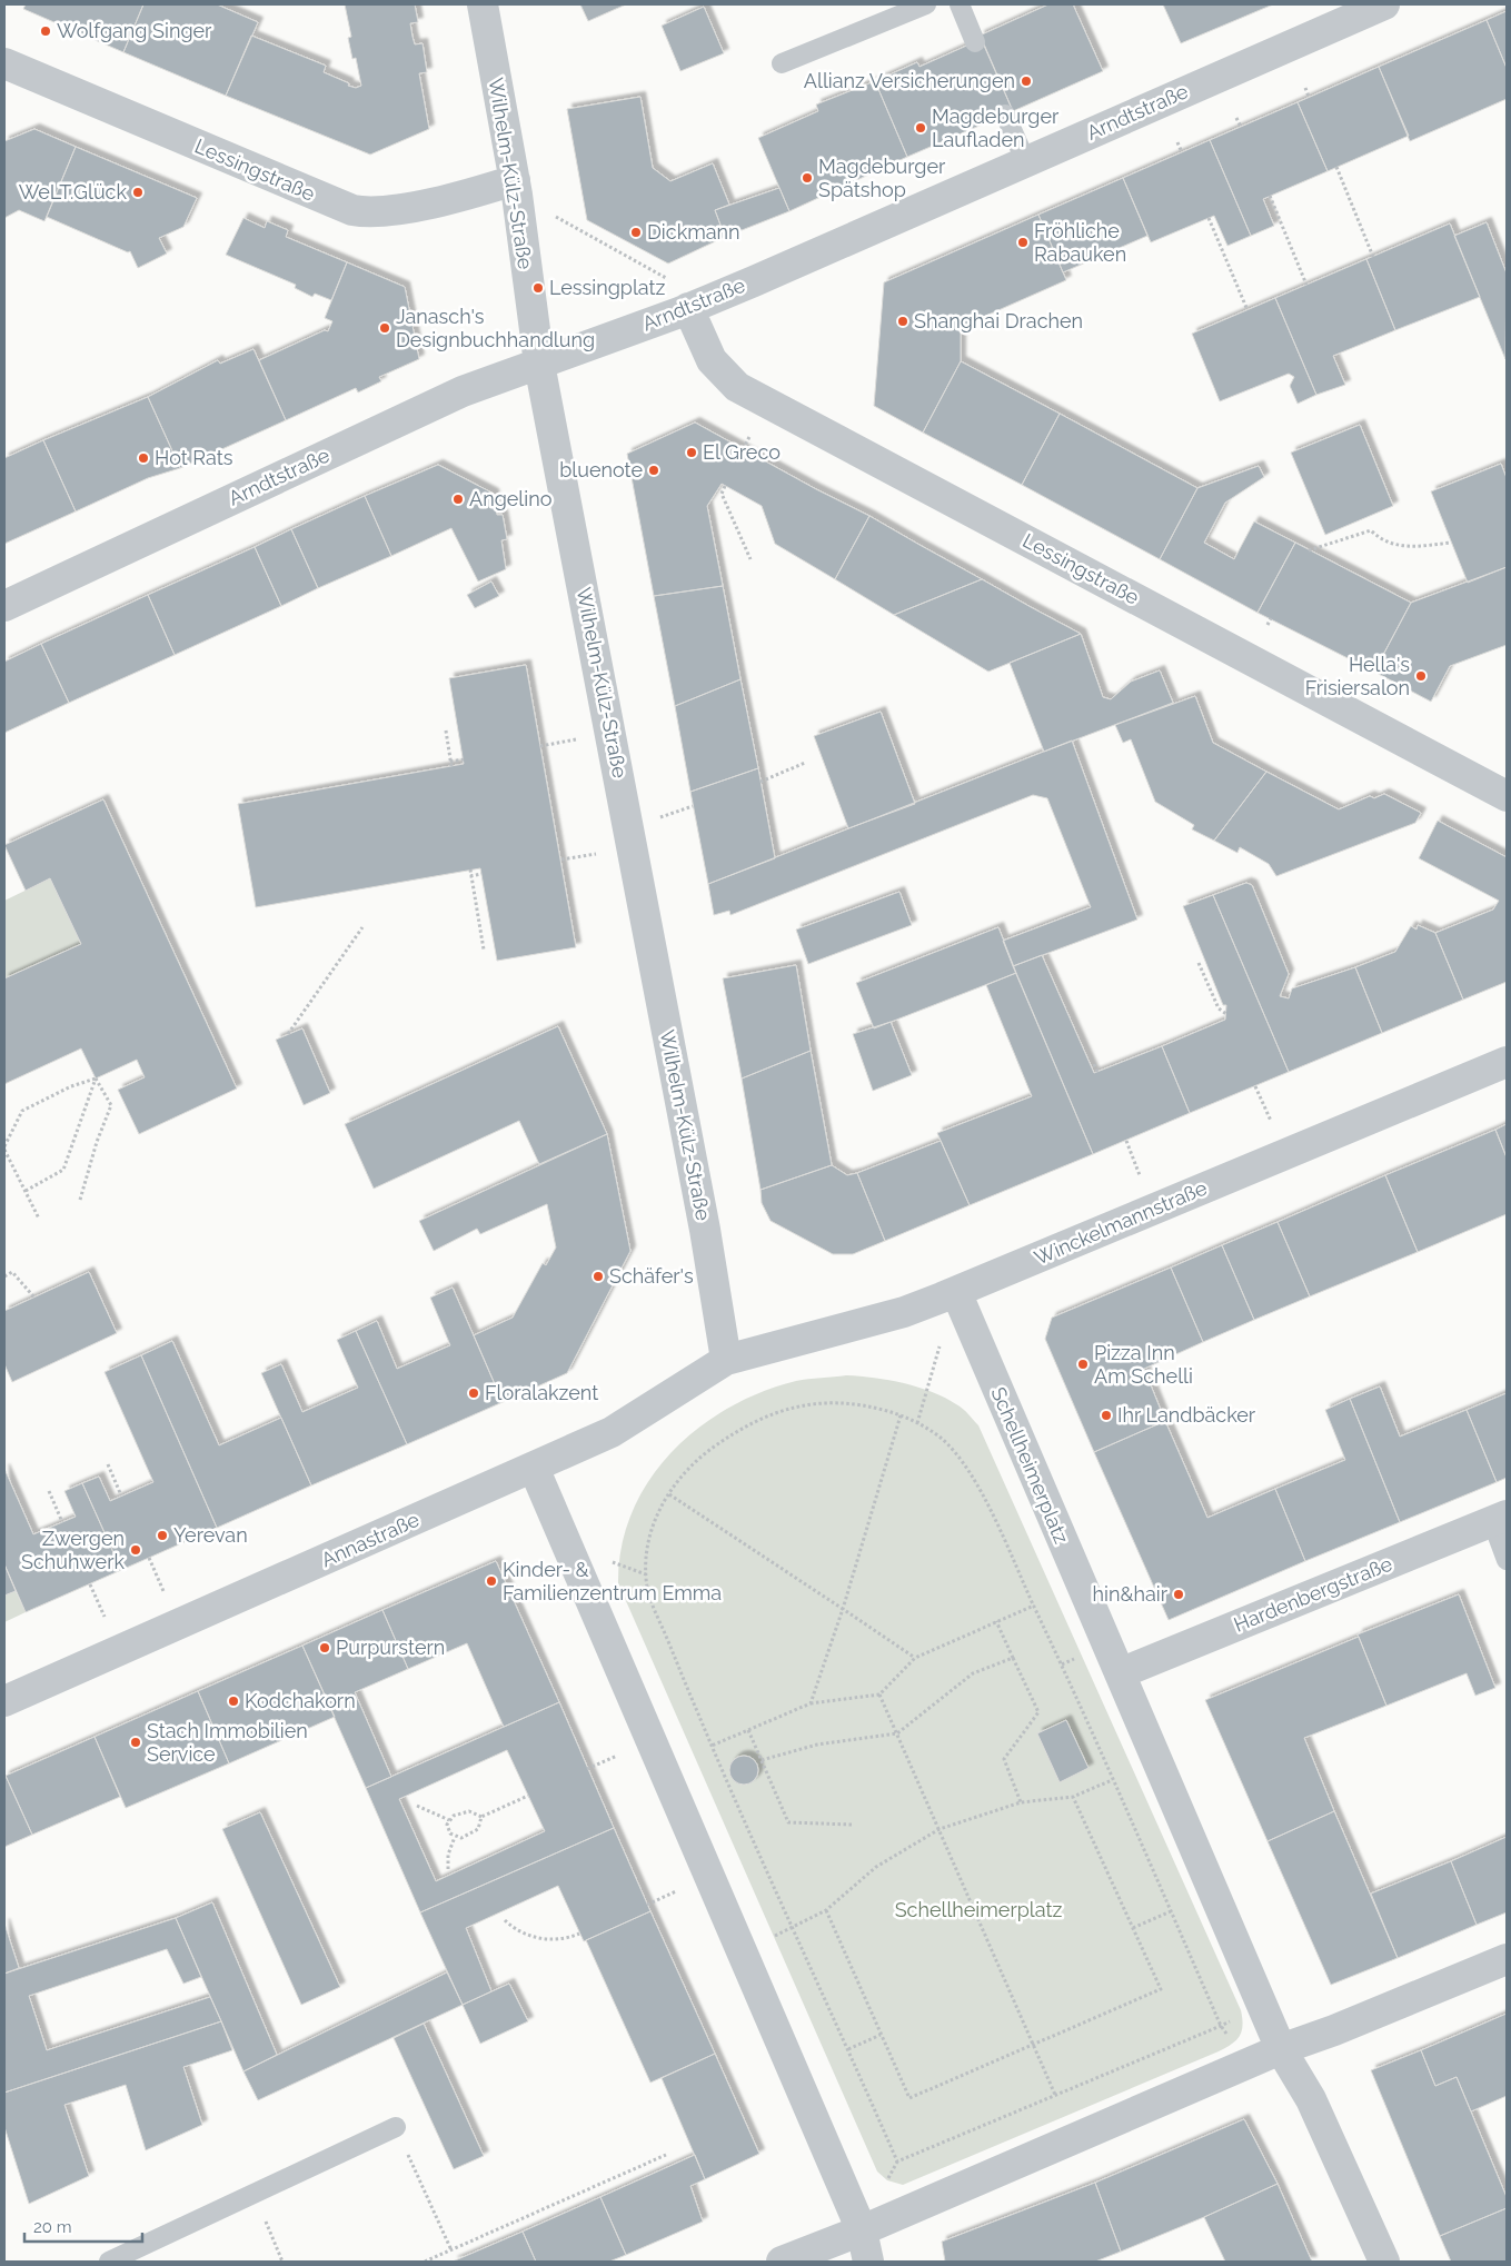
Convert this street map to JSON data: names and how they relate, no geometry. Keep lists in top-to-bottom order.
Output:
{
  "streets": {
    "street": [
      "Arndtstraße",
      "Lessingstraße",
      "Wilhelm-Külz-Straße",
      "Winckelmannstraße",
      "Schellheimerplatz",
      "Annastraße",
      "Hardenbergstraße"
    ]
  },
  "crossings": [
    ["Arndtstraße", "Lessingstraße"],
    ["Arndtstraße", "Wilhelm-Külz-Straße"],
    ["Lessingstraße", "Wilhelm-Külz-Straße"],
    ["Wilhelm-Külz-Straße", "Winckelmannstraße"],
    ["Wilhelm-Külz-Straße", "Annastraße"],
    ["Winckelmannstraße", "Schellheimerplatz"],
    ["Winckelmannstraße", "Annastraße"],
    ["Schellheimerplatz", "Hardenbergstraße"]
  ],
  "parks": ["Schellheimerplatz"],
  "places": [
    "Wolfgang Singer",
    "Allianz Versicherungen",
    "Magdeburger Laufladen",
    "Magdeburger Spätshop",
    "WeLT.Glück",
    "Dickmann",
    "Fröhliche Rabauken",
    "Lessingplatz",
    "Shanghai Drachen",
    "Janasch's Designbuchhandlung",
    "El Greco",
    "Hot Rats",
    "bluenote",
    "Angelino",
    "Hella's Frisiersalon",
    "Schäfer's",
    "Pizza Inn Am Schelli",
    "Floralakzent",
    "Ihr Landbäcker",
    "Yerevan",
    "Zwergen Schuhwerk",
    "Kinder- & Familienzentrum Emma",
    "hin&hair",
    "Purpurstern",
    "Kodchakorn",
    "Stach Immobilien Service"
  ],
  "scale_bar": "20 m"
}
